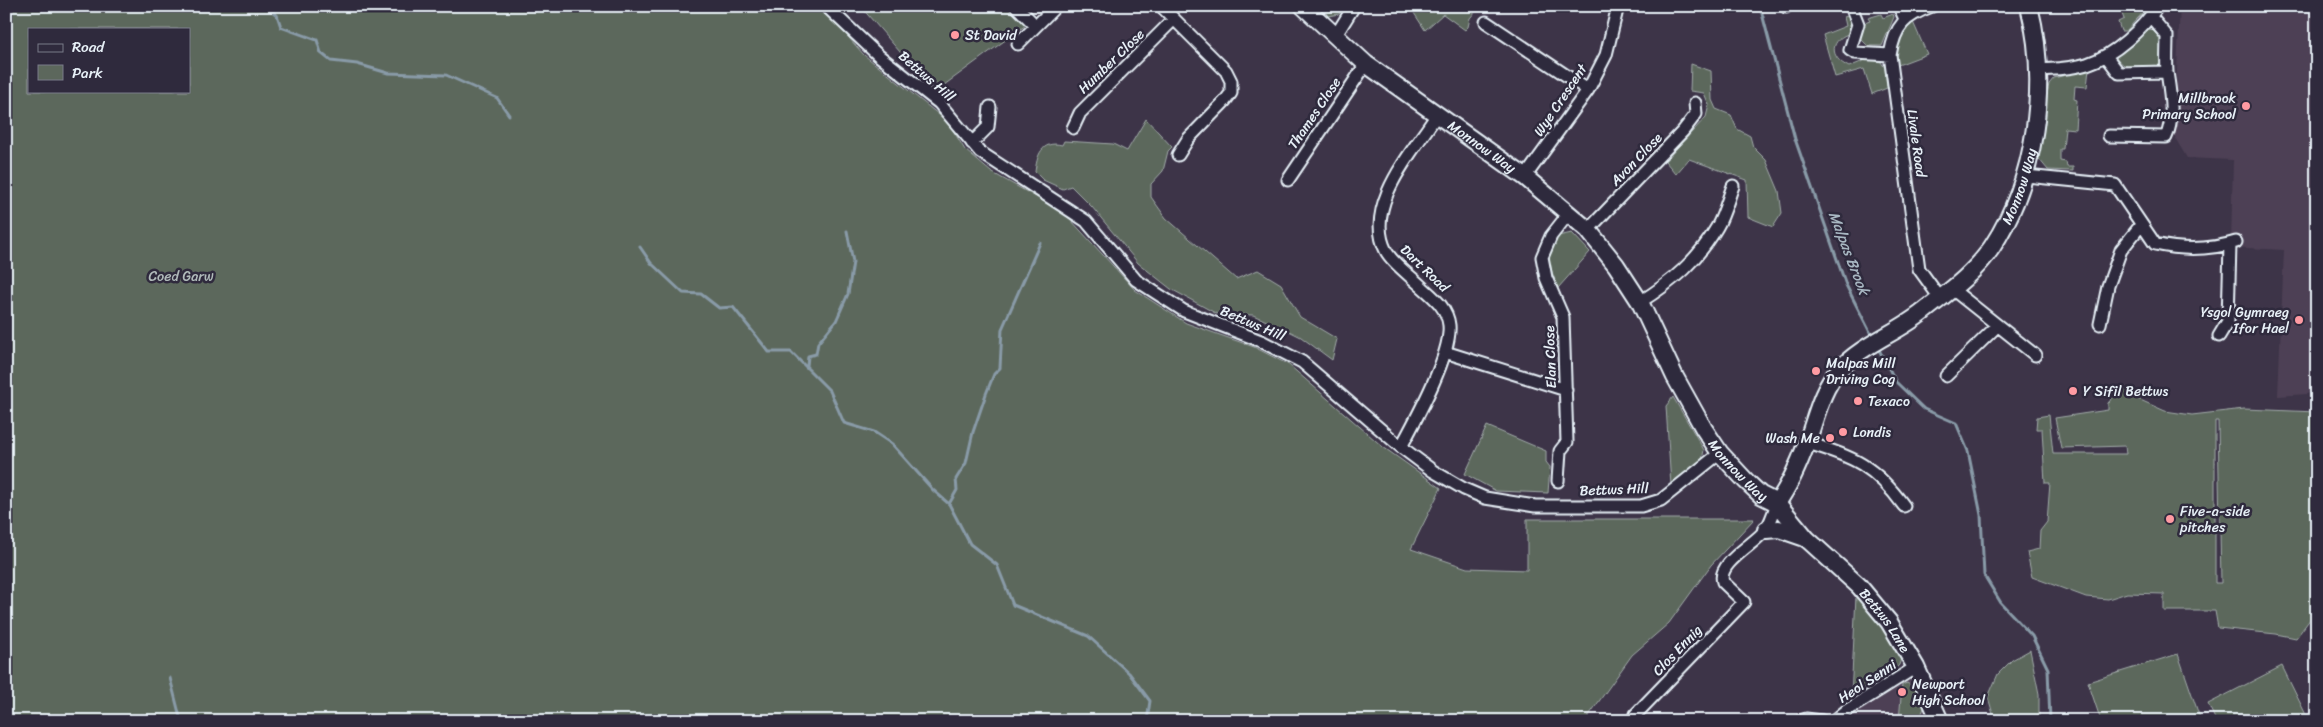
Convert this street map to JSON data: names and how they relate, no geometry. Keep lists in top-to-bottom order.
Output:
{
  "streets": {
    "street": [
      "Humber Close",
      "Bettws Hill",
      "Wye Crescent",
      "Thames Close",
      "Livale Road",
      "Monnow Way",
      "Avon Close",
      "Dart Road",
      "Elan Close",
      "Bettws Lane",
      "Clos Ennig",
      "Heol Senni"
    ]
  },
  "crossings": [
    ["Bettws Hill", "Monnow Way"],
    ["Bettws Hill", "Dart Road"],
    ["Wye Crescent", "Monnow Way"],
    ["Thames Close", "Monnow Way"],
    ["Livale Road", "Monnow Way"],
    ["Monnow Way", "Avon Close"],
    ["Monnow Way", "Dart Road"],
    ["Monnow Way", "Elan Close"],
    ["Monnow Way", "Bettws Lane"],
    ["Bettws Lane", "Clos Ennig"],
    ["Bettws Lane", "Heol Senni"]
  ],
  "water": ["Malpas Brook"],
  "parks": ["Coed Garw"],
  "places": [
    "St David",
    "Millbrook Primary School",
    "Ysgol Gymraeg Ifor Hael",
    "Malpas Mill Driving Cog",
    "Y Sifil Bettws",
    "Texaco",
    "Londis",
    "Wash Me",
    "Five-a-side pitches",
    "Newport High School"
  ],
  "legend": ["Road", "Park"]
}
